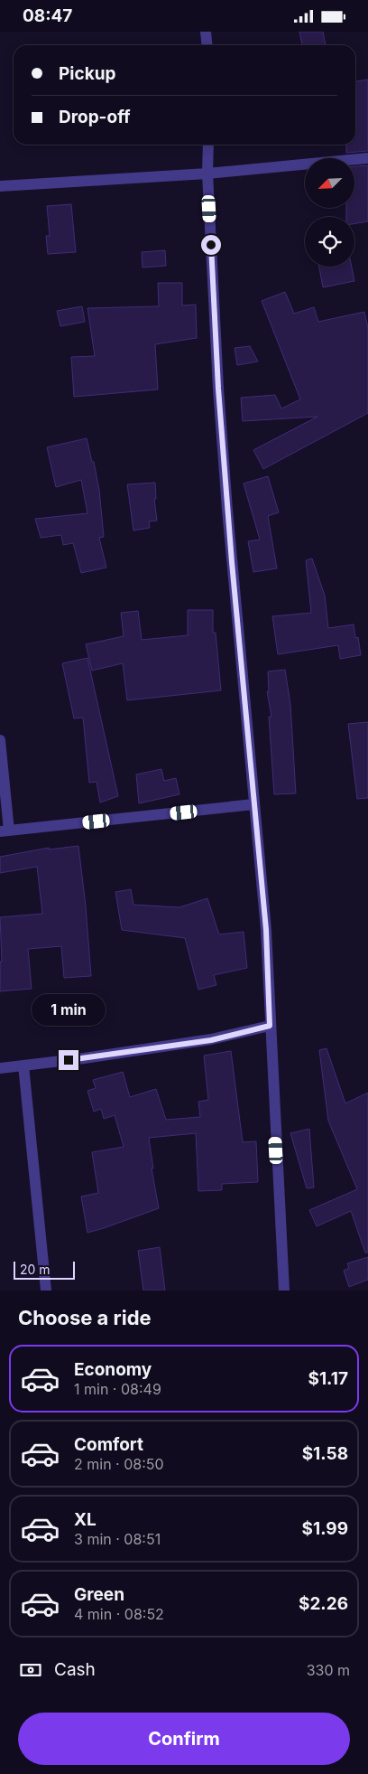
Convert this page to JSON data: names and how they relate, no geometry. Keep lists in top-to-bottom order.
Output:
{
  "scale_bar": "20 m",
  "north": "bottom left",
  "page": {
    "status": "08:47",
    "banner": ["Pickup", "Drop-off"],
    "bubble": "1 min",
    "scale": "20 m",
    "heading": "Choose a ride",
    "list": [
      {
        "name": "Economy",
        "note": "1 min · 08:49",
        "value": "$1.17"
      },
      {
        "name": "Comfort",
        "note": "2 min · 08:50",
        "value": "$1.58"
      },
      {
        "name": "XL",
        "note": "3 min · 08:51",
        "value": "$1.99"
      },
      {
        "name": "Green",
        "note": "4 min · 08:52",
        "value": "$2.26"
      }
    ],
    "pay": ["Cash", "330 m"],
    "buttons": "Confirm"
  }
}
